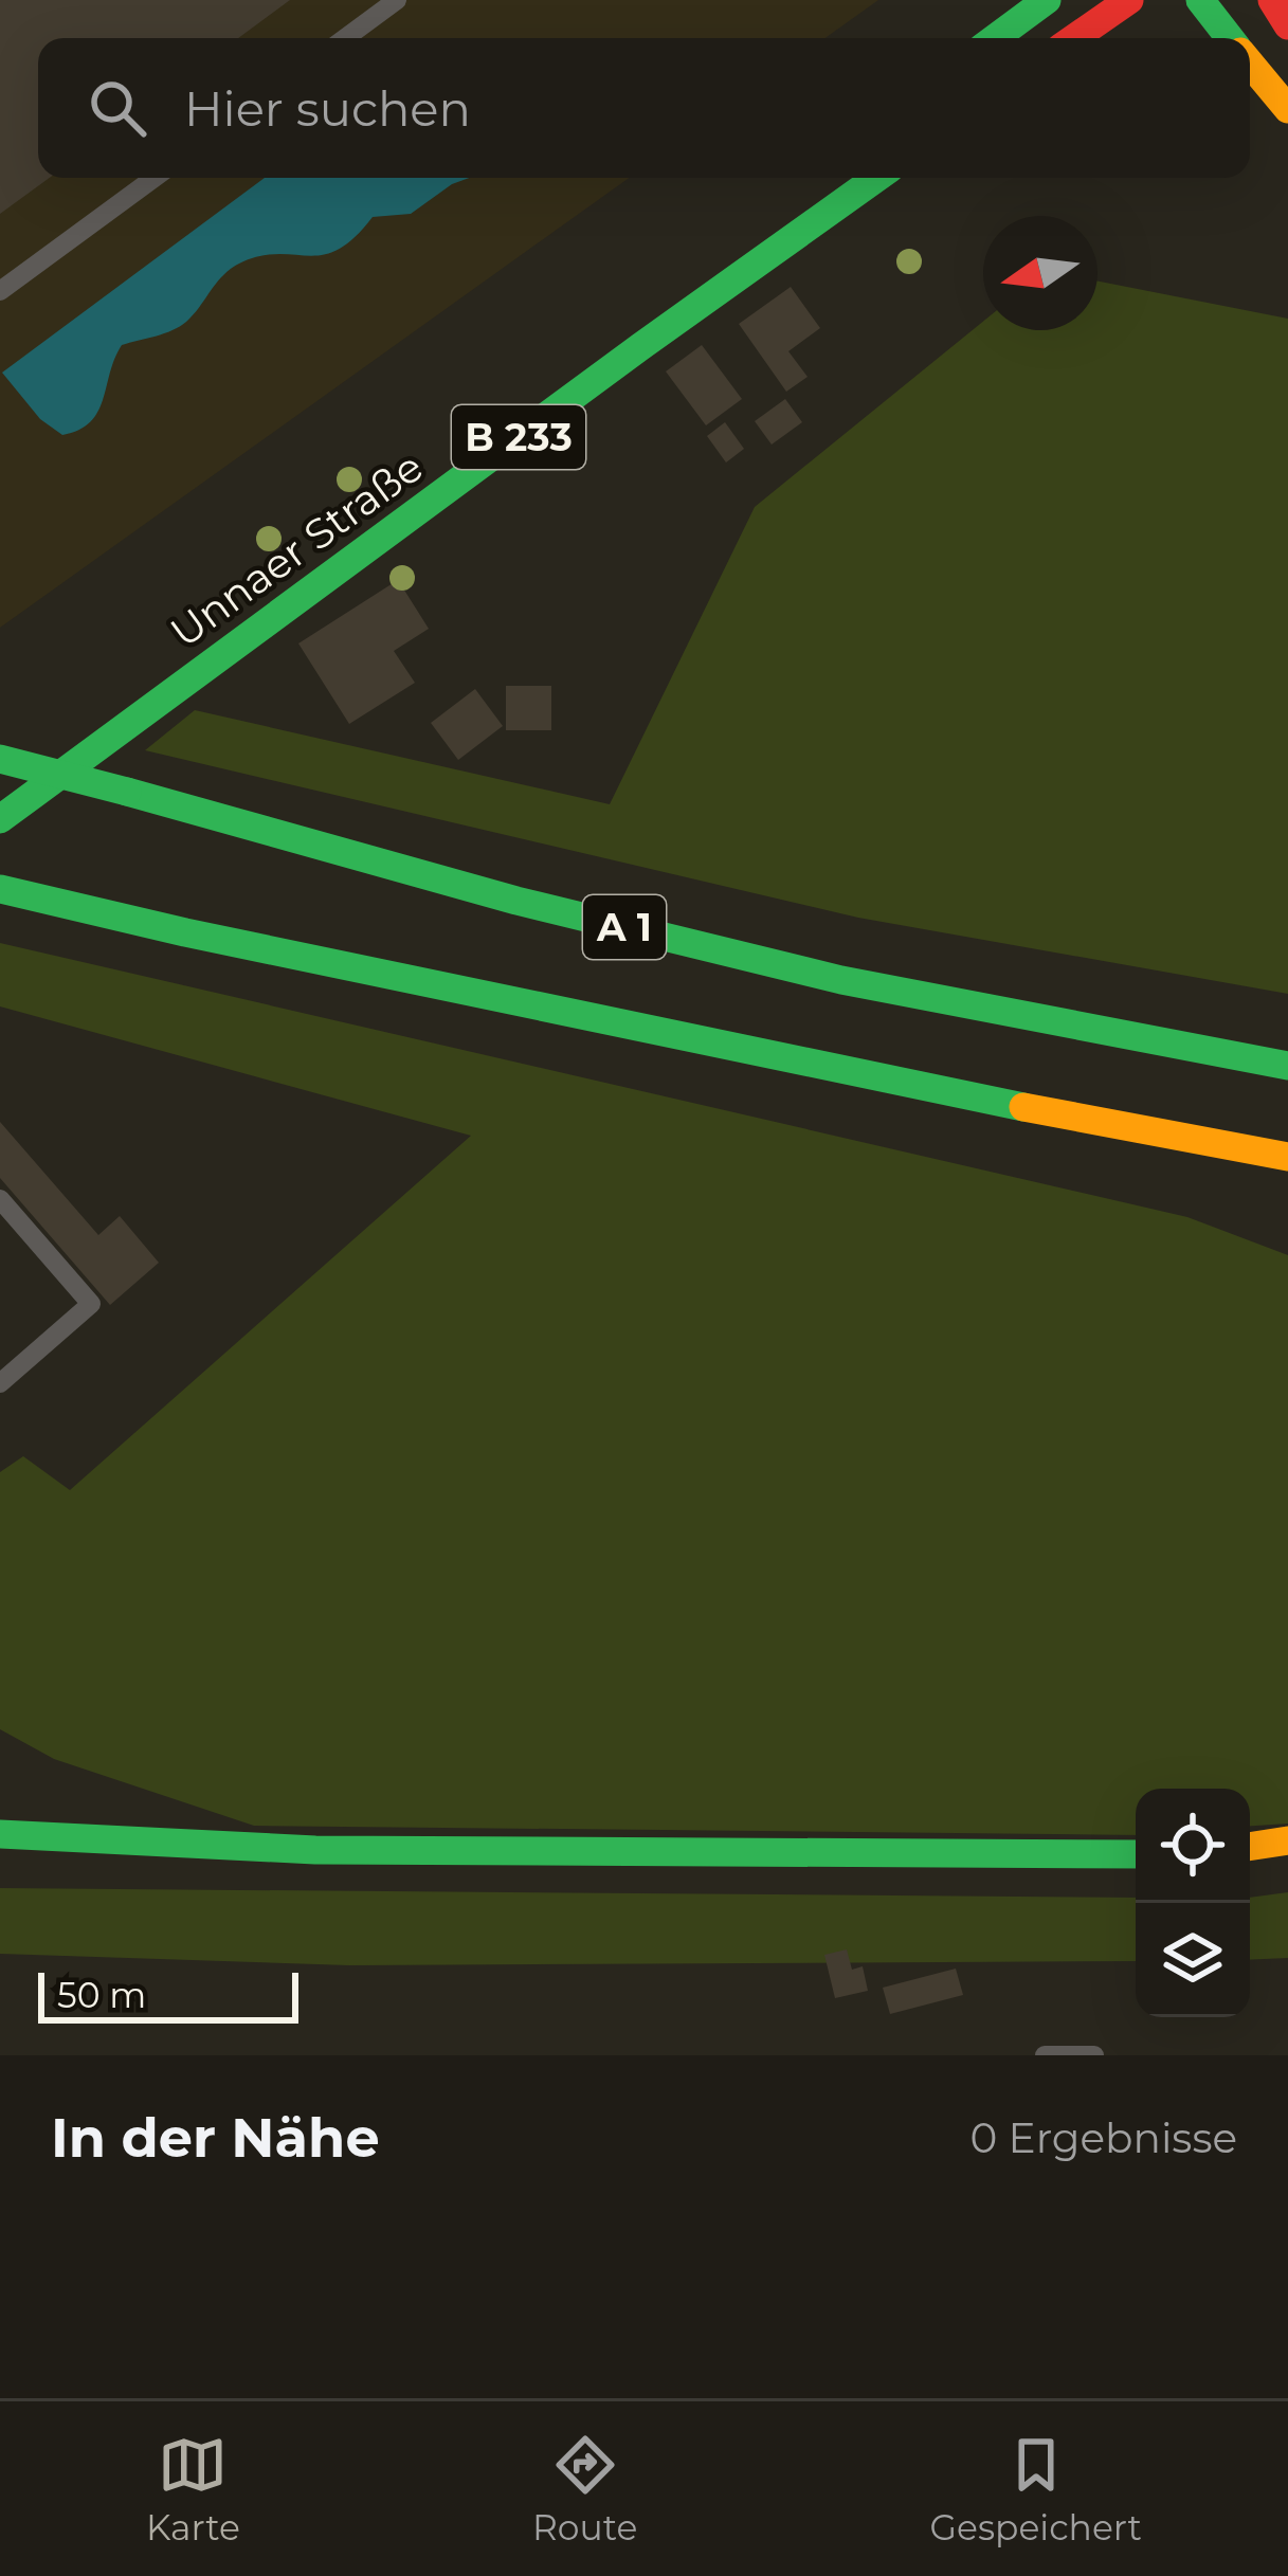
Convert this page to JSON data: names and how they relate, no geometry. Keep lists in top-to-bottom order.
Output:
{
  "streets": {
    "main road": ["B 233", "Unnaer Straße", "A 1"]
  },
  "scale_bar": "50 m",
  "north": "left",
  "page": {
    "search": "Hier suchen",
    "scale": "50 m",
    "heading": ["In der Nähe", "0 Ergebnisse"],
    "nav": ["Karte", "Route", "Gespeichert"]
  }
}
